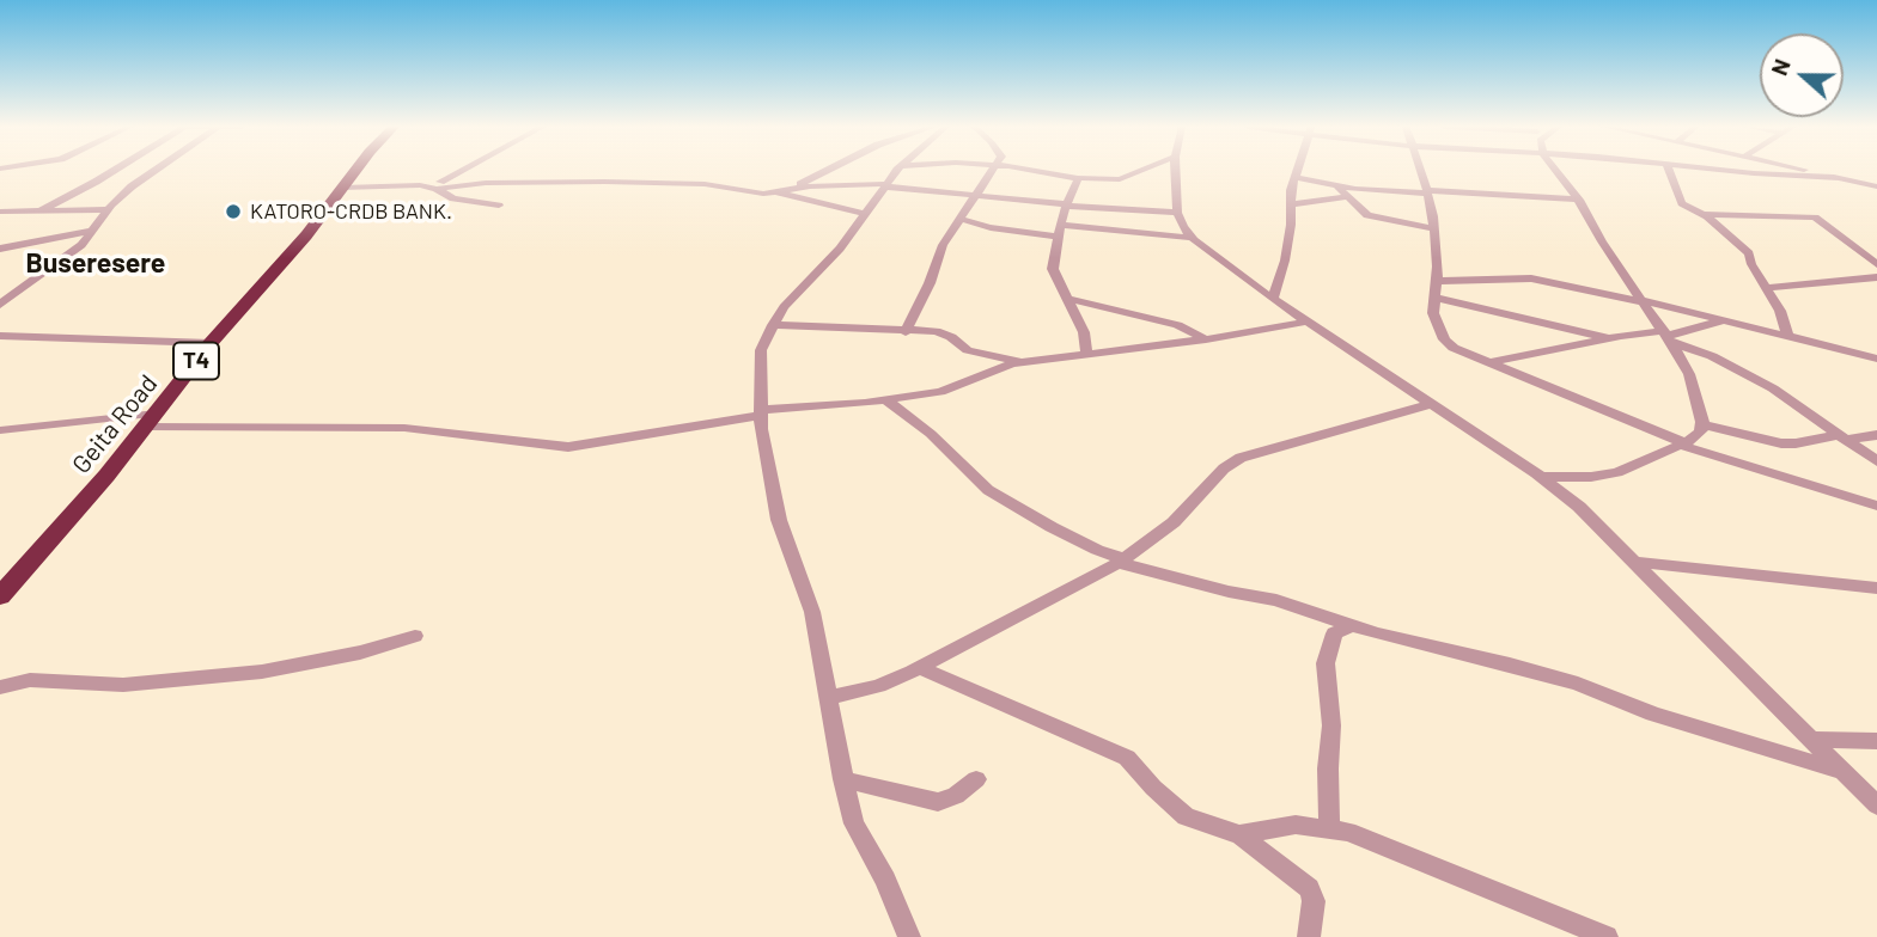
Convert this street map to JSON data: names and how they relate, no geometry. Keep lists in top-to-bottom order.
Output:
{
  "streets": {
    "highway": ["T4", "Geita Road"]
  },
  "districts": ["Buseresere"],
  "places": ["KATORO-CRDB BANK."],
  "north": "left"
}
